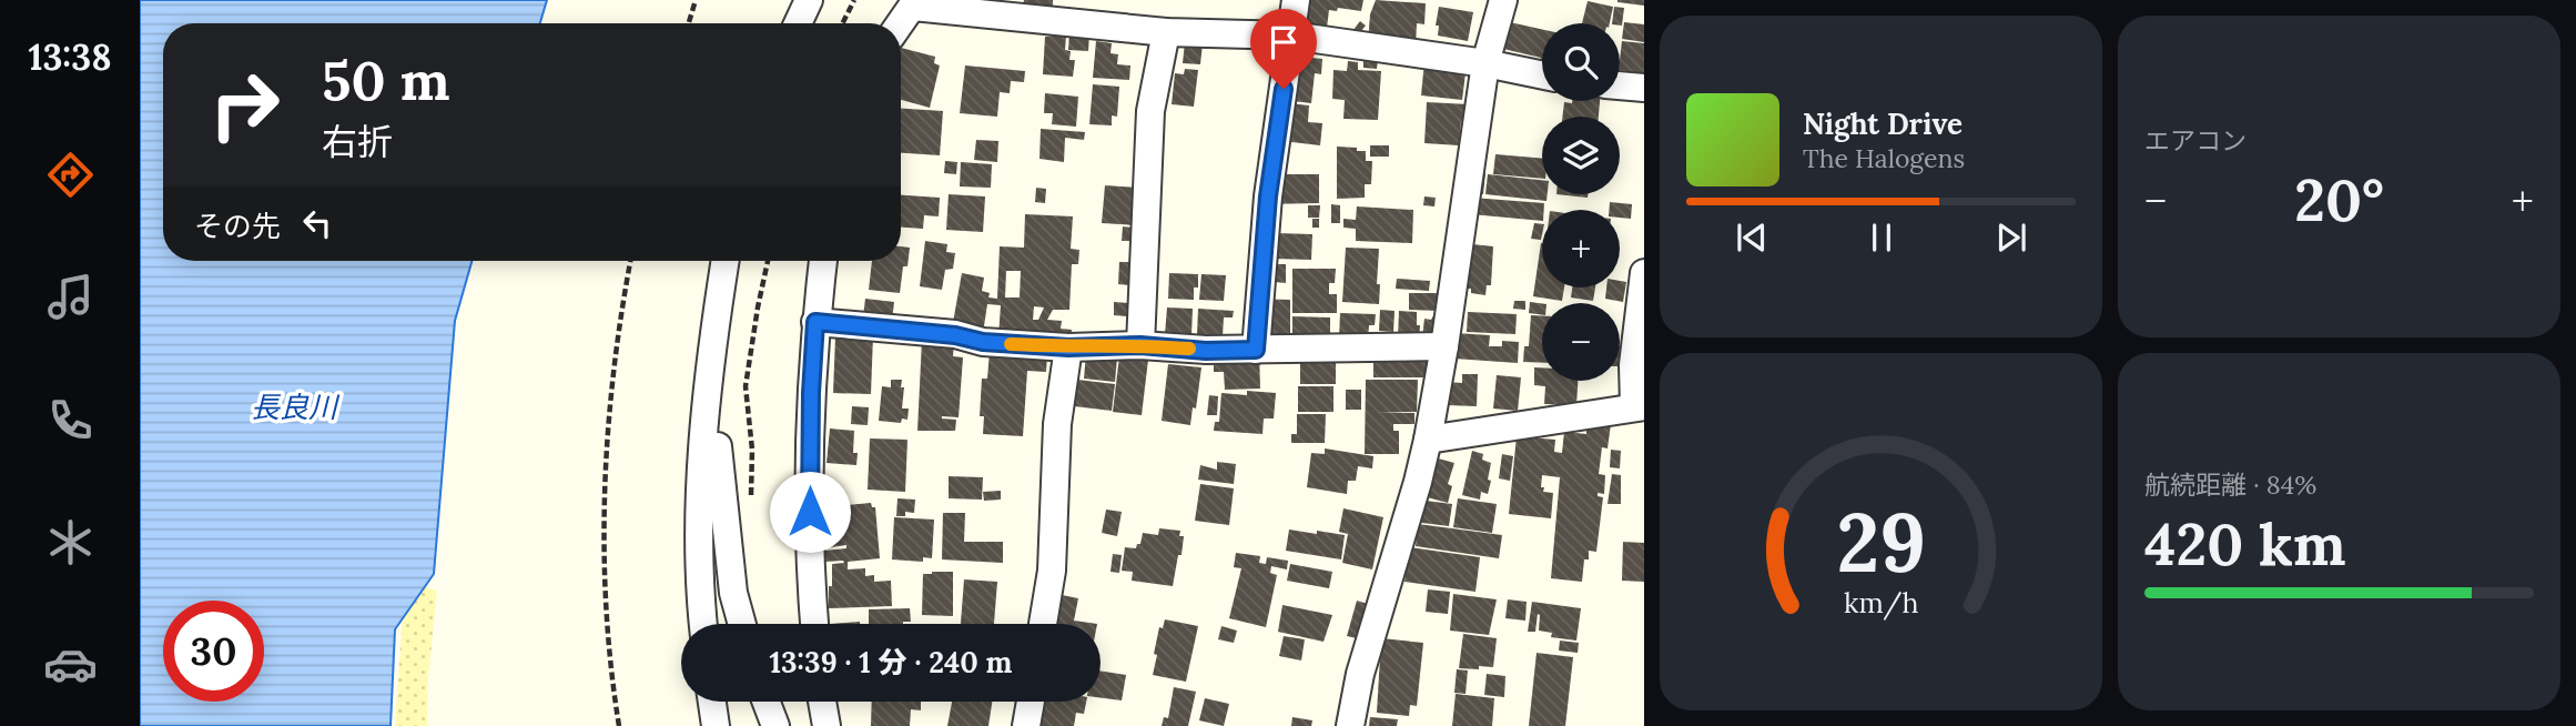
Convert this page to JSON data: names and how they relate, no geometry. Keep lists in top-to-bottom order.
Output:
{
  "water": ["長良川"],
  "page": {
    "tabs": "13:38",
    "tile": [
      "エアコン",
      ["航続距離 · 84%", "420 km"]
    ],
    "map_buttons": ["+", "−"],
    "turn": ["50 m", "右折"],
    "song": ["Night Drive", "The Halogens"],
    "heat": ["−", "20°", "+"],
    "then": "その先",
    "limit": "30",
    "trip": "13:39 · 1 分 · 240 m",
    "gauge": ["29", "km/h"]
  }
}
